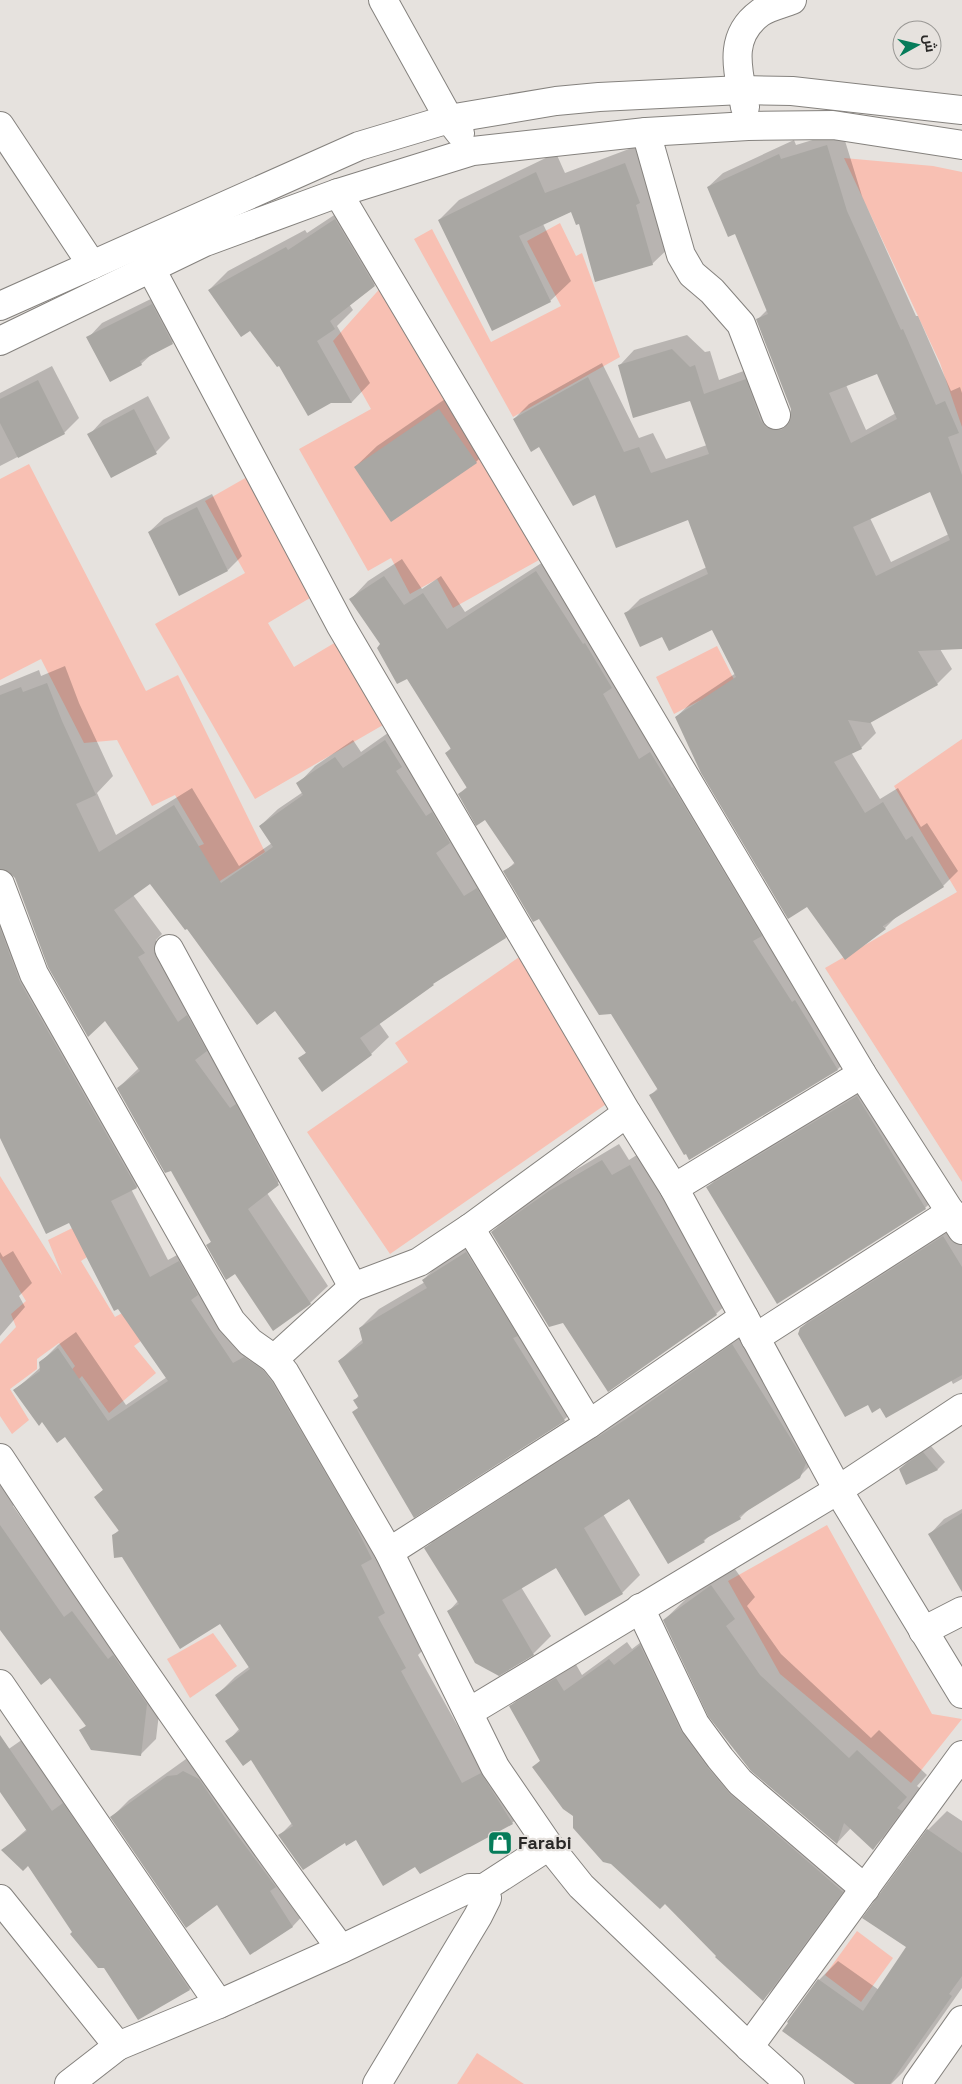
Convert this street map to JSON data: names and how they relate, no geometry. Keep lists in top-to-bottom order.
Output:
{
  "places": {
    "shop": ["Farabi"]
  },
  "north": "right"
}
